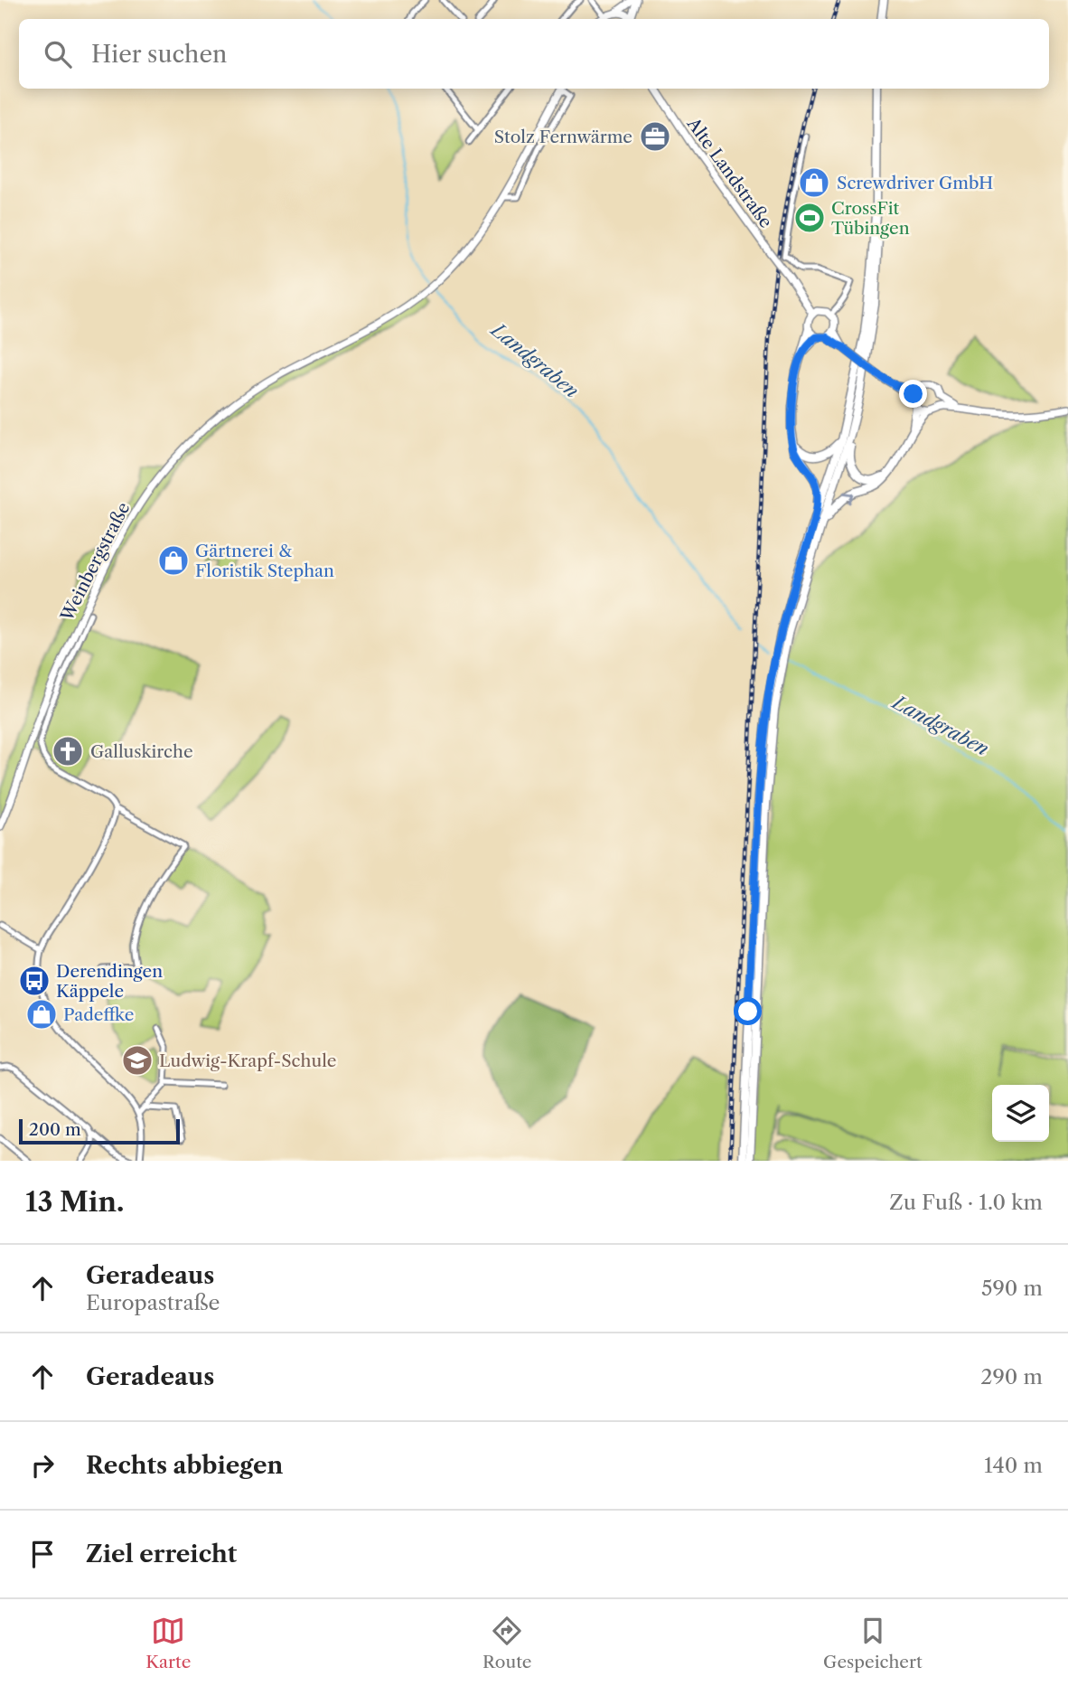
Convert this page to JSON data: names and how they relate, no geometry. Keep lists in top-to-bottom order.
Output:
{
  "streets": {
    "street": ["Alte Landstraße", "Weinbergstraße"]
  },
  "water": ["Landgraben"],
  "places": {
    "office": ["Stolz Fernwärme"],
    "shop": ["Screwdriver GmbH", "Gärtnerei & Floristik Stephan", "Padeffke"],
    "sports": ["CrossFit Tübingen"],
    "church": ["Galluskirche"],
    "bus stop": ["Derendingen Käppele"],
    "school or university": ["Ludwig-Krapf-Schule"]
  },
  "scale_bar": "200 m",
  "page": {
    "search": "Hier suchen",
    "scale": "200 m",
    "heading": ["13 Min.", "Zu Fuß · 1.0 km"],
    "list": [
      ["Geradeaus", "Europastraße", "590 m"],
      ["Geradeaus", "290 m"],
      ["Rechts abbiegen", "140 m"],
      "Ziel erreicht"
    ],
    "nav": ["Karte", "Route", "Gespeichert"]
  }
}
